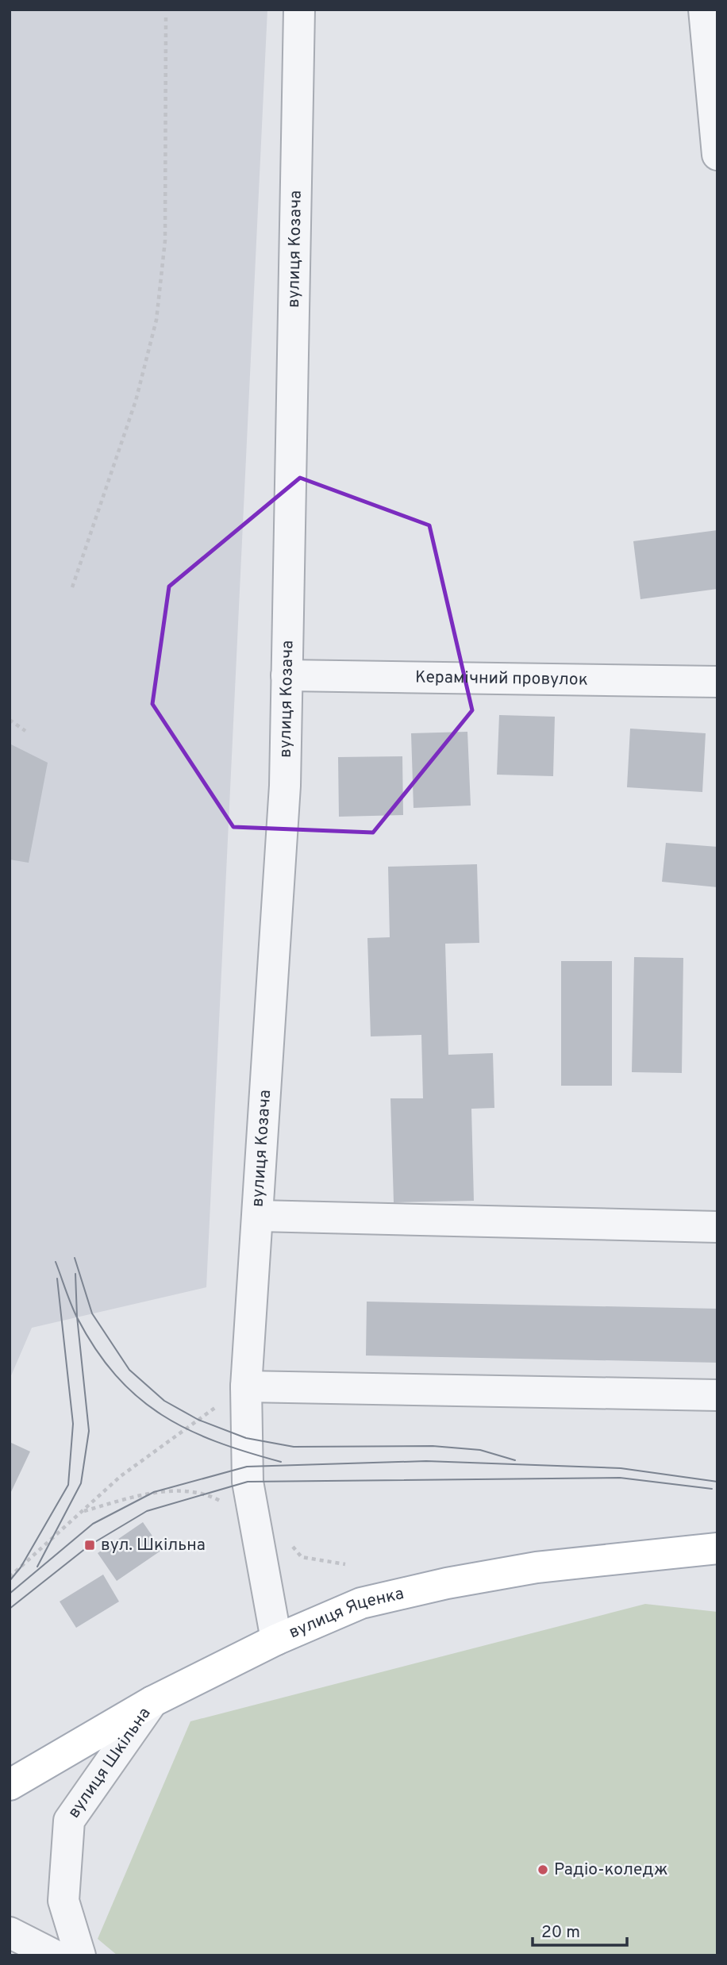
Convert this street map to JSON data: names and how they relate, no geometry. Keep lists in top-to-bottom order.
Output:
{
  "streets": {
    "main road": ["вулиця Яценка"],
    "street": ["вулиця Козача", "Керамічний провулок", "вулиця Шкільна"]
  },
  "crossings": [
    ["вулиця Козача", "Керамічний провулок"],
    ["вулиця Козача", "вулиця Яценка"],
    ["вулиця Яценка", "вулиця Шкільна"]
  ],
  "places": {
    "transit": ["вул. Шкільна"],
    "other": ["Радіо-коледж"]
  },
  "scale_bar": "20 m"
}
